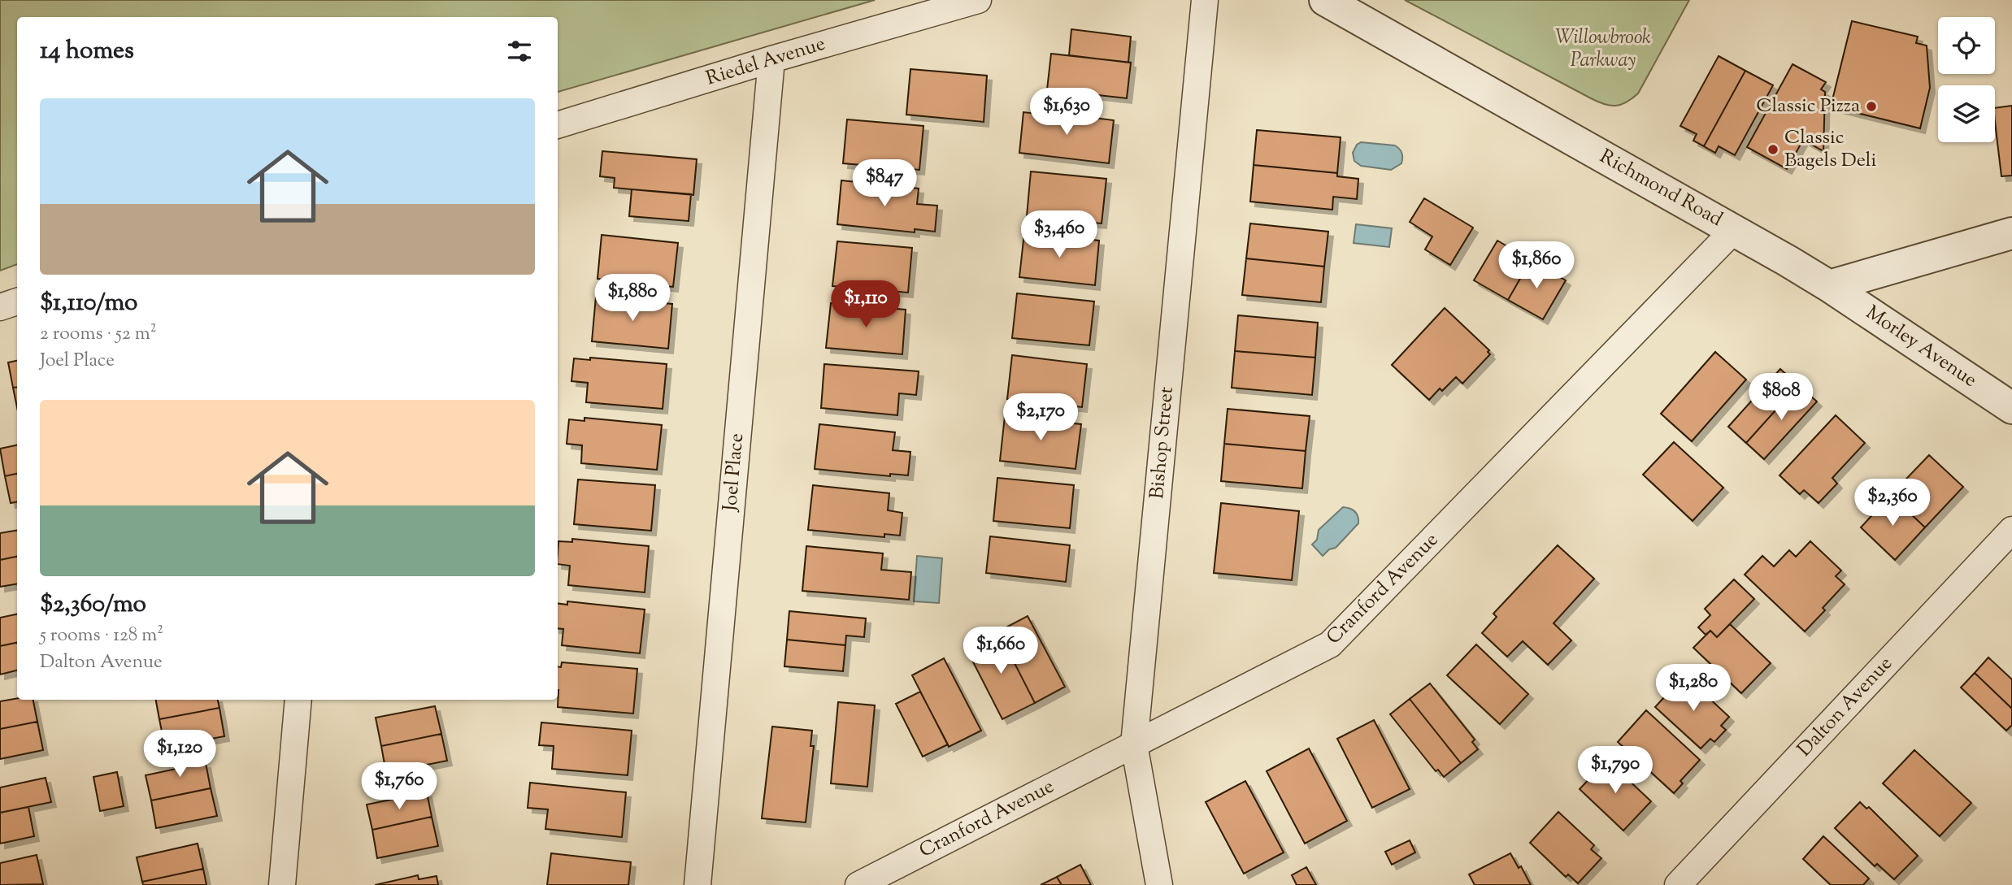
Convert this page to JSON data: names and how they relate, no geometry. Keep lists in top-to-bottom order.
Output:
{
  "streets": {
    "street": [
      "Riedel Avenue",
      "Richmond Road",
      "Morley Avenue",
      "Bishop Street",
      "Joel Place",
      "Cranford Avenue",
      "Dalton Avenue"
    ]
  },
  "crossings": [
    ["Riedel Avenue", "Joel Place"],
    ["Richmond Road", "Morley Avenue"],
    ["Richmond Road", "Cranford Avenue"],
    ["Bishop Street", "Cranford Avenue"]
  ],
  "parks": ["Willowbrook Parkway"],
  "places": ["Classic Pizza", "Classic Bagels Deli"],
  "page": {
    "heading": "14 homes",
    "list": [
      {
        "name": "$1,110/mo",
        "note": "2 rooms · 52 m² · Joel Place"
      },
      {
        "name": "$2,360/mo",
        "note": "5 rooms · 128 m² · Dalton Avenue"
      }
    ],
    "price": [
      "$1,630",
      "$847",
      "$3,460",
      "$1,860",
      "$1,880",
      "$1,110",
      "$808",
      "$2,170",
      "$2,360",
      "$1,660",
      "$1,280",
      "$1,120",
      "$1,790",
      "$1,760"
    ]
  }
}
